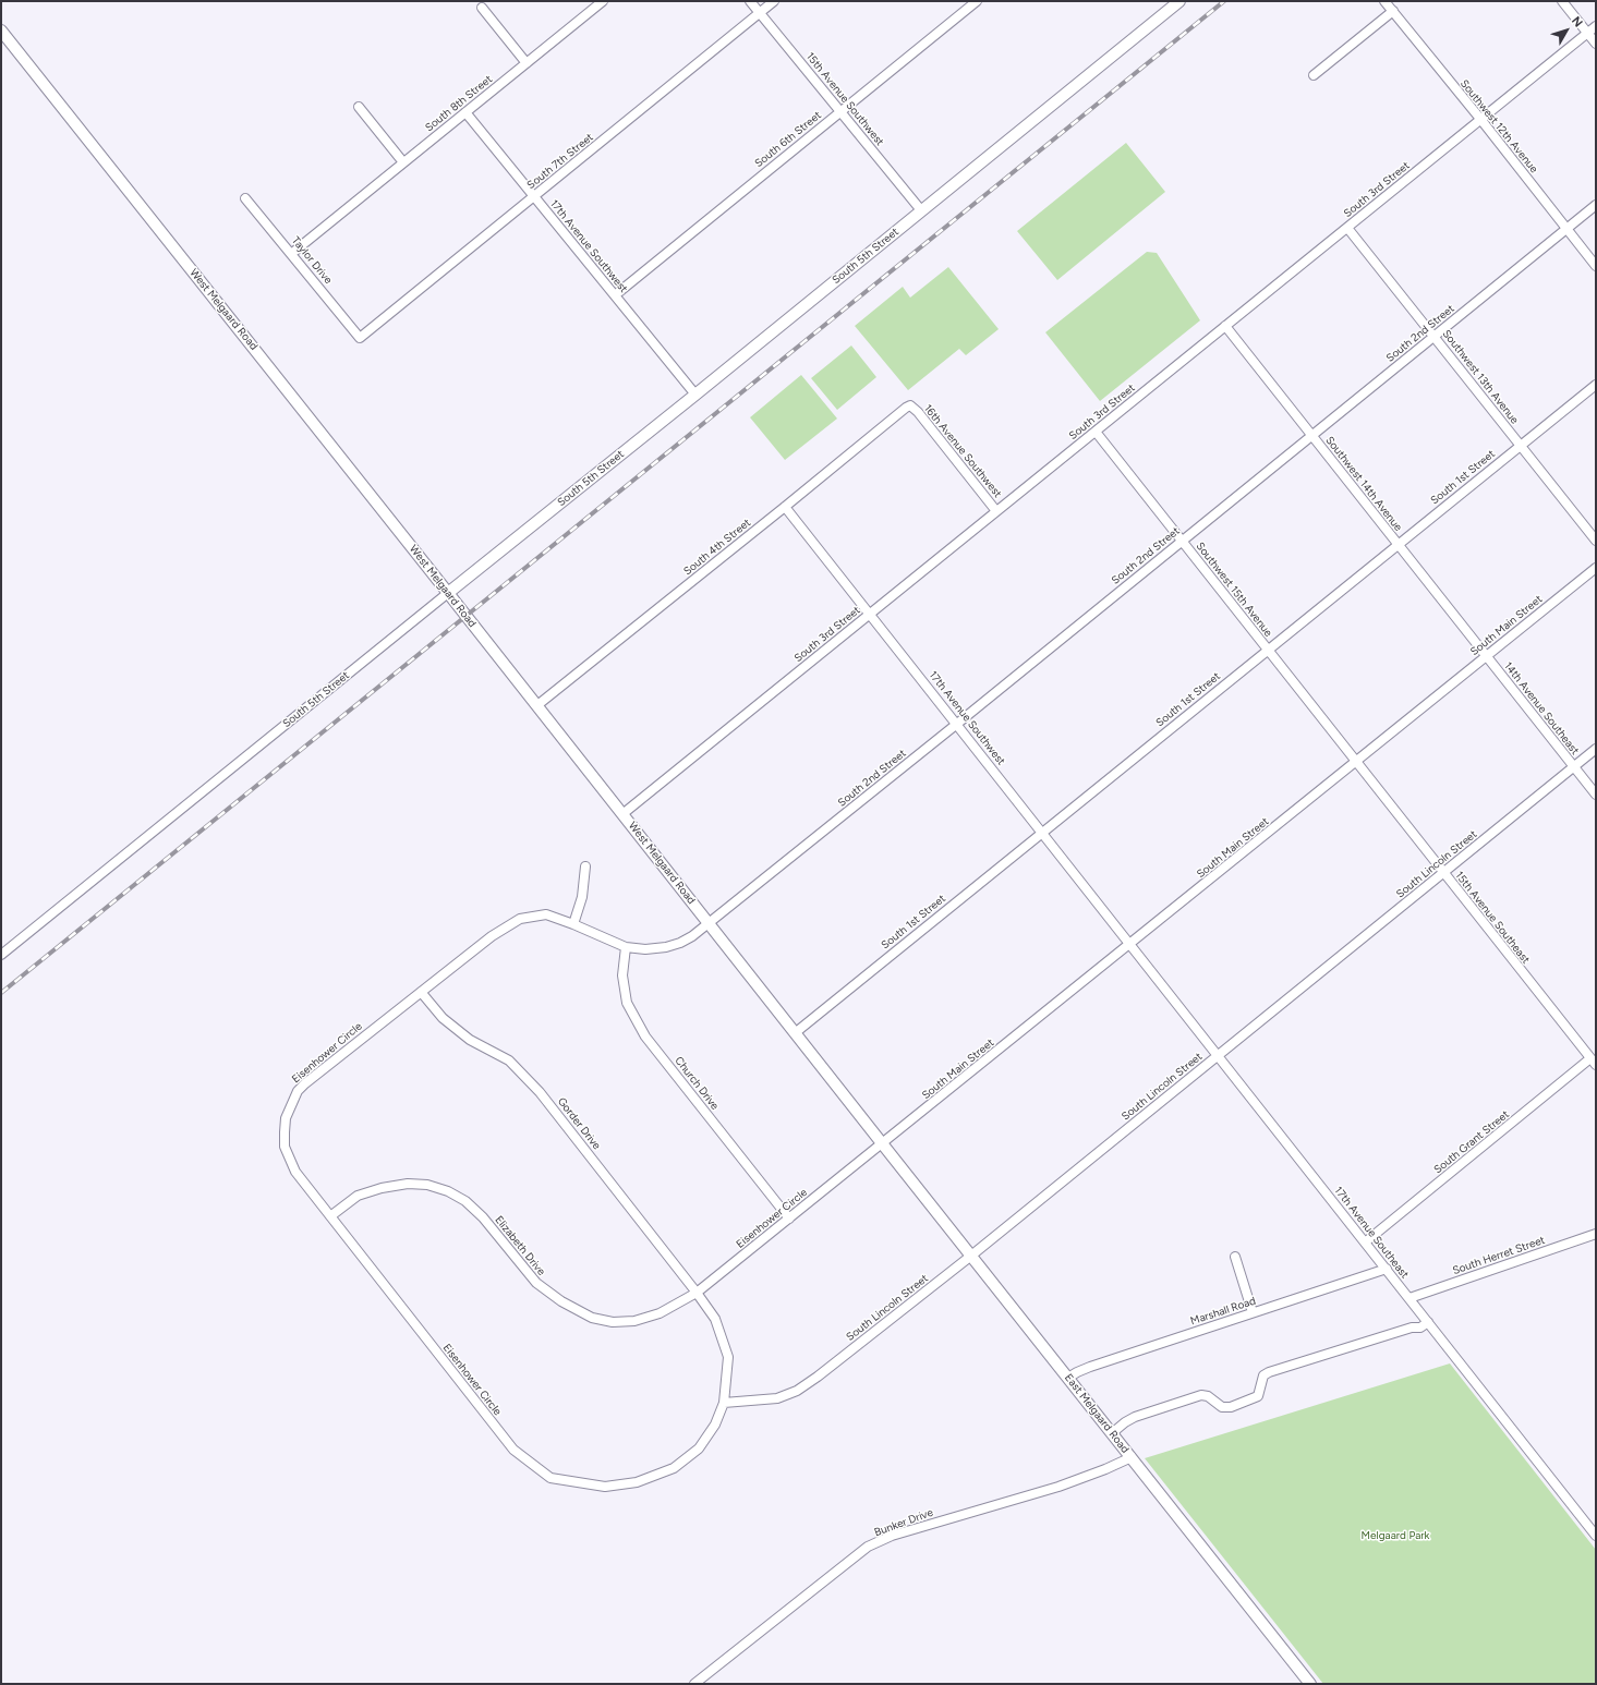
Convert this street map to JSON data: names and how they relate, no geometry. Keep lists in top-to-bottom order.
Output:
{
  "streets": {
    "main road": ["South 5th Street", "West Melgaard Road", "East Melgaard Road"],
    "street": [
      "15th Avenue Southwest",
      "South 8th Street",
      "Southwest 12th Avenue",
      "South 6th Street",
      "South 7th Street",
      "South 3rd Street",
      "17th Avenue Southwest",
      "Taylor Drive",
      "South 2nd Street",
      "Southwest 13th Avenue",
      "16th Avenue Southwest",
      "South 1st Street",
      "Southwest 14th Avenue",
      "South 4th Street",
      "Southwest 15th Avenue",
      "South Main Street",
      "14th Avenue Southeast",
      "South Lincoln Street",
      "15th Avenue Southeast",
      "Eisenhower Circle",
      "Church Drive",
      "Gorder Drive",
      "South Grant Street",
      "17th Avenue Southeast",
      "Elizabeth Drive",
      "South Herret Street",
      "Marshall Road",
      "Bunker Drive"
    ]
  },
  "crossings": [
    ["15th Avenue Southwest", "South 6th Street"],
    ["15th Avenue Southwest", "South 7th Street"],
    ["15th Avenue Southwest", "South 5th Street"],
    ["South 8th Street", "17th Avenue Southwest"],
    ["South 8th Street", "Taylor Drive"],
    ["Southwest 12th Avenue", "South 3rd Street"],
    ["Southwest 12th Avenue", "South 2nd Street"],
    ["South 6th Street", "17th Avenue Southwest"],
    ["South 7th Street", "17th Avenue Southwest"],
    ["South 7th Street", "Taylor Drive"],
    ["South 3rd Street", "17th Avenue Southwest"],
    ["South 3rd Street", "West Melgaard Road"],
    ["South 3rd Street", "Southwest 13th Avenue"],
    ["South 3rd Street", "16th Avenue Southwest"],
    ["South 3rd Street", "Southwest 14th Avenue"],
    ["South 3rd Street", "Southwest 15th Avenue"],
    ["17th Avenue Southwest", "South 5th Street"],
    ["17th Avenue Southwest", "South 2nd Street"],
    ["17th Avenue Southwest", "South 1st Street"],
    ["17th Avenue Southwest", "South 4th Street"],
    ["17th Avenue Southwest", "South Main Street"],
    ["17th Avenue Southwest", "17th Avenue Southeast"],
    ["South 5th Street", "West Melgaard Road"],
    ["West Melgaard Road", "South 2nd Street"],
    ["West Melgaard Road", "South 1st Street"],
    ["West Melgaard Road", "South 4th Street"],
    ["West Melgaard Road", "South Main Street"],
    ["West Melgaard Road", "Eisenhower Circle"],
    ["West Melgaard Road", "East Melgaard Road"],
    ["South 2nd Street", "Southwest 13th Avenue"],
    ["South 2nd Street", "Southwest 14th Avenue"],
    ["South 2nd Street", "Southwest 15th Avenue"],
    ["South 2nd Street", "Eisenhower Circle"],
    ["Southwest 13th Avenue", "South 1st Street"],
    ["16th Avenue Southwest", "South 4th Street"],
    ["South 1st Street", "Southwest 14th Avenue"],
    ["South 1st Street", "Southwest 15th Avenue"],
    ["Southwest 14th Avenue", "South Main Street"],
    ["Southwest 14th Avenue", "14th Avenue Southeast"],
    ["Southwest 15th Avenue", "South Main Street"],
    ["Southwest 15th Avenue", "15th Avenue Southeast"],
    ["South Main Street", "14th Avenue Southeast"],
    ["South Main Street", "15th Avenue Southeast"],
    ["South Main Street", "Eisenhower Circle"],
    ["South Main Street", "17th Avenue Southeast"],
    ["South Main Street", "East Melgaard Road"],
    ["14th Avenue Southeast", "South Lincoln Street"],
    ["South Lincoln Street", "15th Avenue Southeast"],
    ["South Lincoln Street", "Eisenhower Circle"],
    ["South Lincoln Street", "17th Avenue Southeast"],
    ["South Lincoln Street", "East Melgaard Road"],
    ["15th Avenue Southeast", "South Grant Street"],
    ["Eisenhower Circle", "Church Drive"],
    ["Eisenhower Circle", "Gorder Drive"],
    ["Eisenhower Circle", "Elizabeth Drive"],
    ["Eisenhower Circle", "East Melgaard Road"],
    ["Gorder Drive", "Elizabeth Drive"],
    ["South Grant Street", "17th Avenue Southeast"],
    ["17th Avenue Southeast", "South Herret Street"],
    ["17th Avenue Southeast", "Marshall Road"],
    ["Marshall Road", "East Melgaard Road"],
    ["East Melgaard Road", "Bunker Drive"]
  ],
  "parks": ["Melgaard Park"],
  "north": "top right"
}
